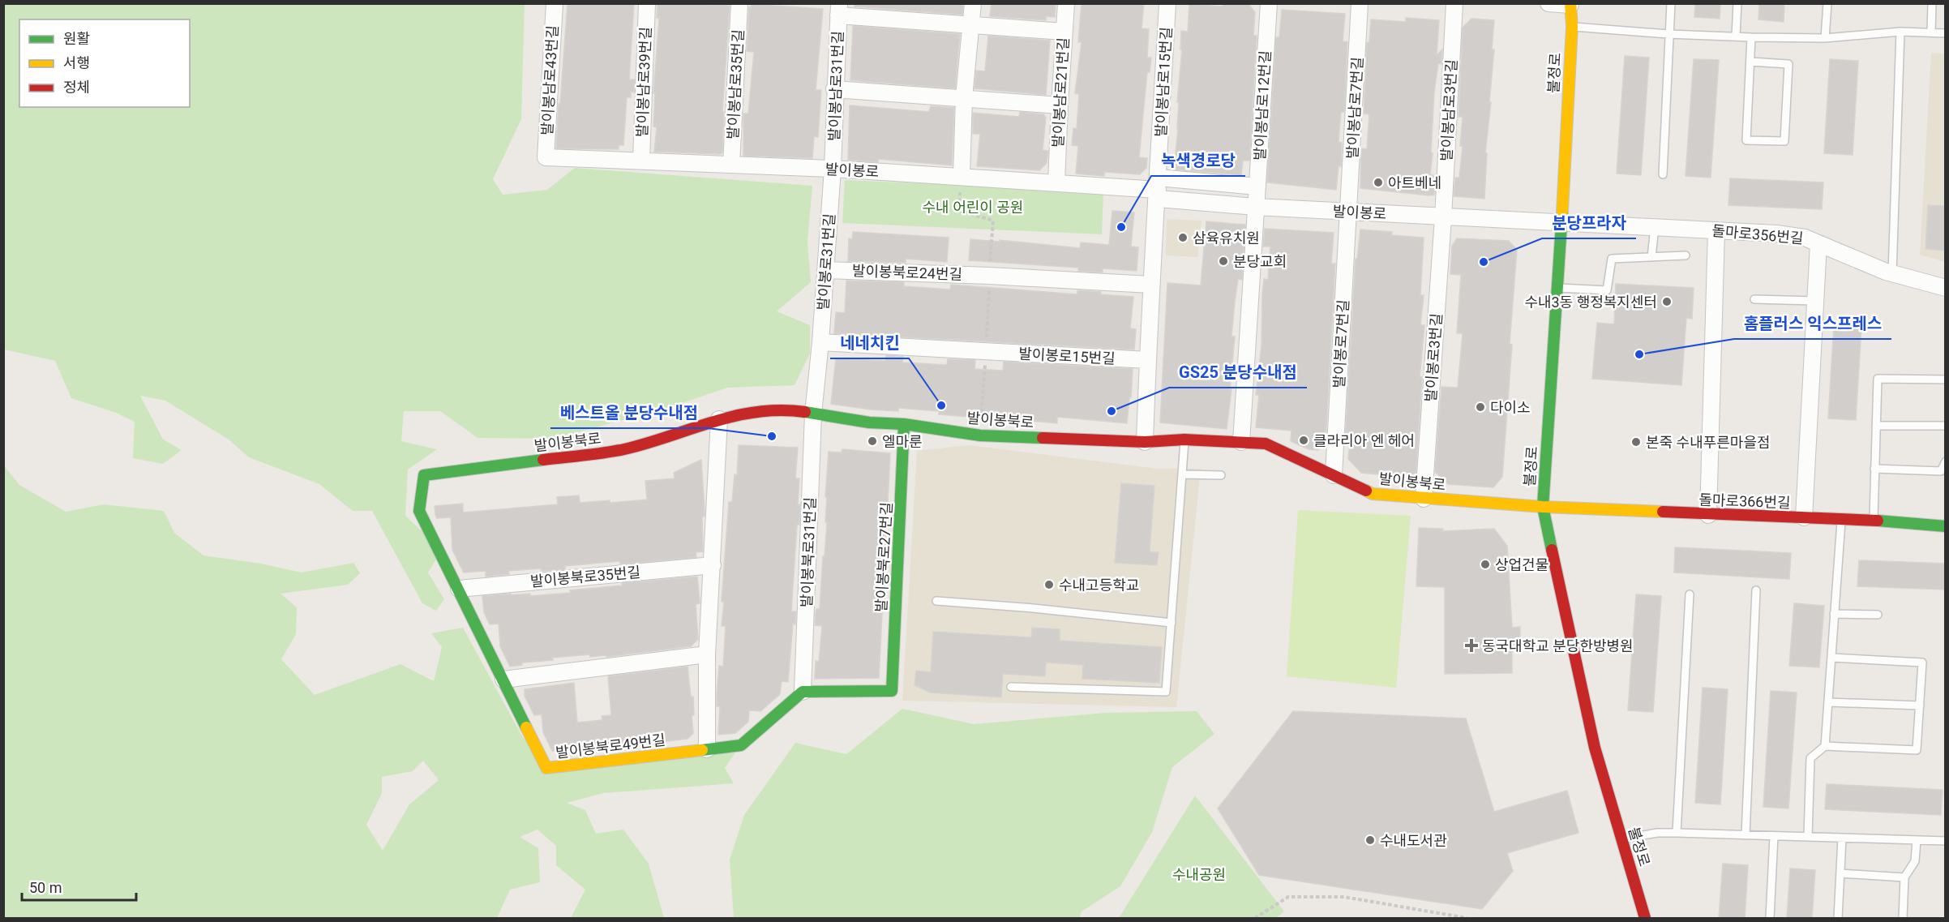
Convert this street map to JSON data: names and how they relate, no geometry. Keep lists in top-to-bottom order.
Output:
{
  "streets": {
    "street": [
      "불정로",
      "발이봉남로43번길",
      "발이봉남로39번길",
      "발이봉남로15번길",
      "발이봉남로35번길",
      "발이봉남로31번길",
      "발이봉남로21번길",
      "발이봉남로12번길",
      "발이봉남로7번길",
      "발이봉남로3번길",
      "발이봉로",
      "돌마로356번길",
      "발이봉로31번길",
      "발이봉북로24번길",
      "발이봉로7번길",
      "발이봉로15번길",
      "발이봉로3번길",
      "발이봉북로",
      "돌마로366번길",
      "발이봉북로31번길",
      "발이봉북로27번길",
      "발이봉북로35번길",
      "발이봉북로49번길"
    ]
  },
  "crossings": [
    ["불정로", "발이봉로"],
    ["불정로", "돌마로356번길"],
    ["불정로", "발이봉북로"],
    ["불정로", "돌마로366번길"],
    ["발이봉남로43번길", "발이봉로"],
    ["발이봉남로39번길", "발이봉로"],
    ["발이봉남로15번길", "발이봉로"],
    ["발이봉남로35번길", "발이봉로"],
    ["발이봉남로31번길", "발이봉로"],
    ["발이봉남로31번길", "발이봉로31번길"],
    ["발이봉남로21번길", "발이봉로"],
    ["발이봉남로12번길", "발이봉로"],
    ["발이봉남로12번길", "발이봉북로"],
    ["발이봉남로7번길", "발이봉로"],
    ["발이봉남로7번길", "발이봉로7번길"],
    ["발이봉남로3번길", "발이봉로"],
    ["발이봉남로3번길", "발이봉로3번길"],
    ["발이봉로", "돌마로356번길"],
    ["발이봉로", "발이봉로31번길"],
    ["발이봉로", "발이봉로7번길"],
    ["발이봉로", "발이봉로3번길"],
    ["발이봉로31번길", "발이봉북로24번길"],
    ["발이봉로31번길", "발이봉로15번길"],
    ["발이봉로31번길", "발이봉북로"],
    ["발이봉로31번길", "발이봉북로31번길"],
    ["발이봉로7번길", "발이봉북로"],
    ["발이봉로3번길", "발이봉북로"],
    ["발이봉북로", "돌마로366번길"],
    ["발이봉북로", "발이봉북로31번길"],
    ["발이봉북로", "발이봉북로27번길"],
    ["발이봉북로", "발이봉북로49번길"],
    ["발이봉북로31번길", "발이봉북로27번길"],
    ["발이봉북로31번길", "발이봉북로49번길"],
    ["발이봉북로27번길", "발이봉북로49번길"],
    ["발이봉북로35번길", "발이봉북로49번길"]
  ],
  "parks": ["수내 어린이 공원", "수내공원"],
  "places": {
    "other": [
      "아트베네",
      "녹색경로당",
      "삼육유치원",
      "분당교회",
      "분당프라자",
      "수내3동 행정복지센터",
      "홈플러스 익스프레스",
      "네네치킨",
      "다이소",
      "GS25 분당수내점",
      "베스트올 분당수내점",
      "클라리아 엔 헤어",
      "엘마룬",
      "본죽 수내푸른마을점",
      "상업건물",
      "수내고등학교",
      "수내도서관"
    ],
    "health": ["동국대학교 분당한방병원"]
  },
  "legend": ["원활", "서행", "정체"],
  "scale_bar": "50 m"
}
